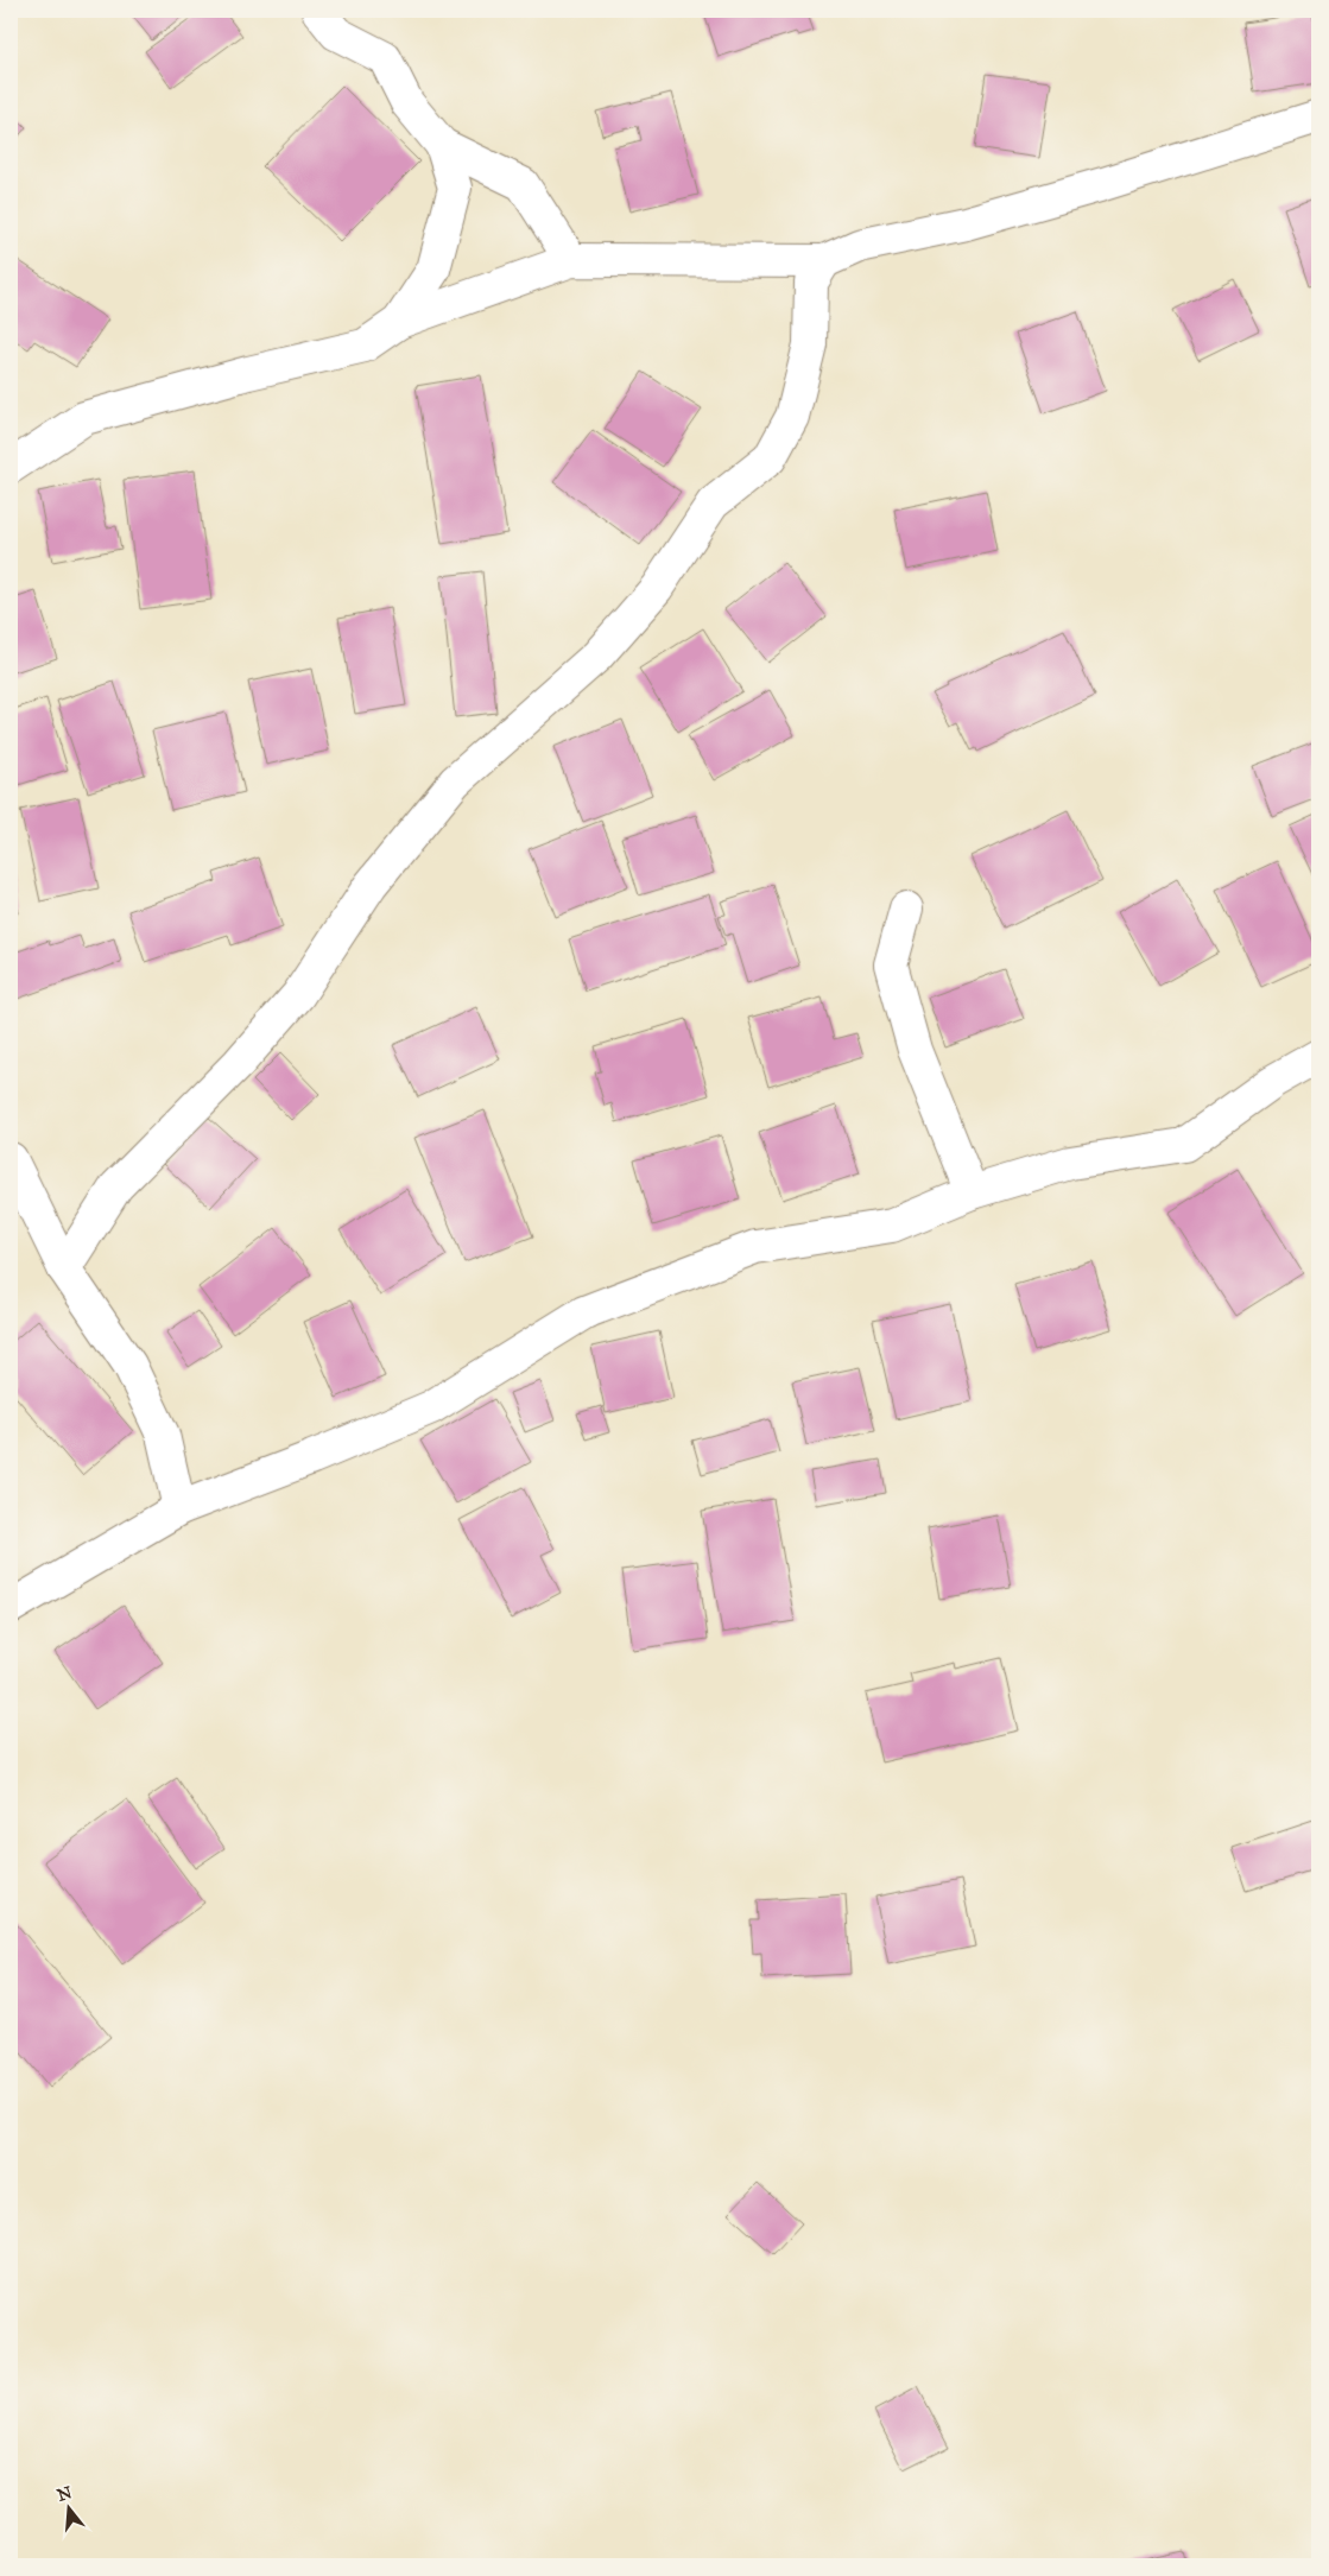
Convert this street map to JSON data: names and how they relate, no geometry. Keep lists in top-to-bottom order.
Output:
{
  "north": "top"
}
